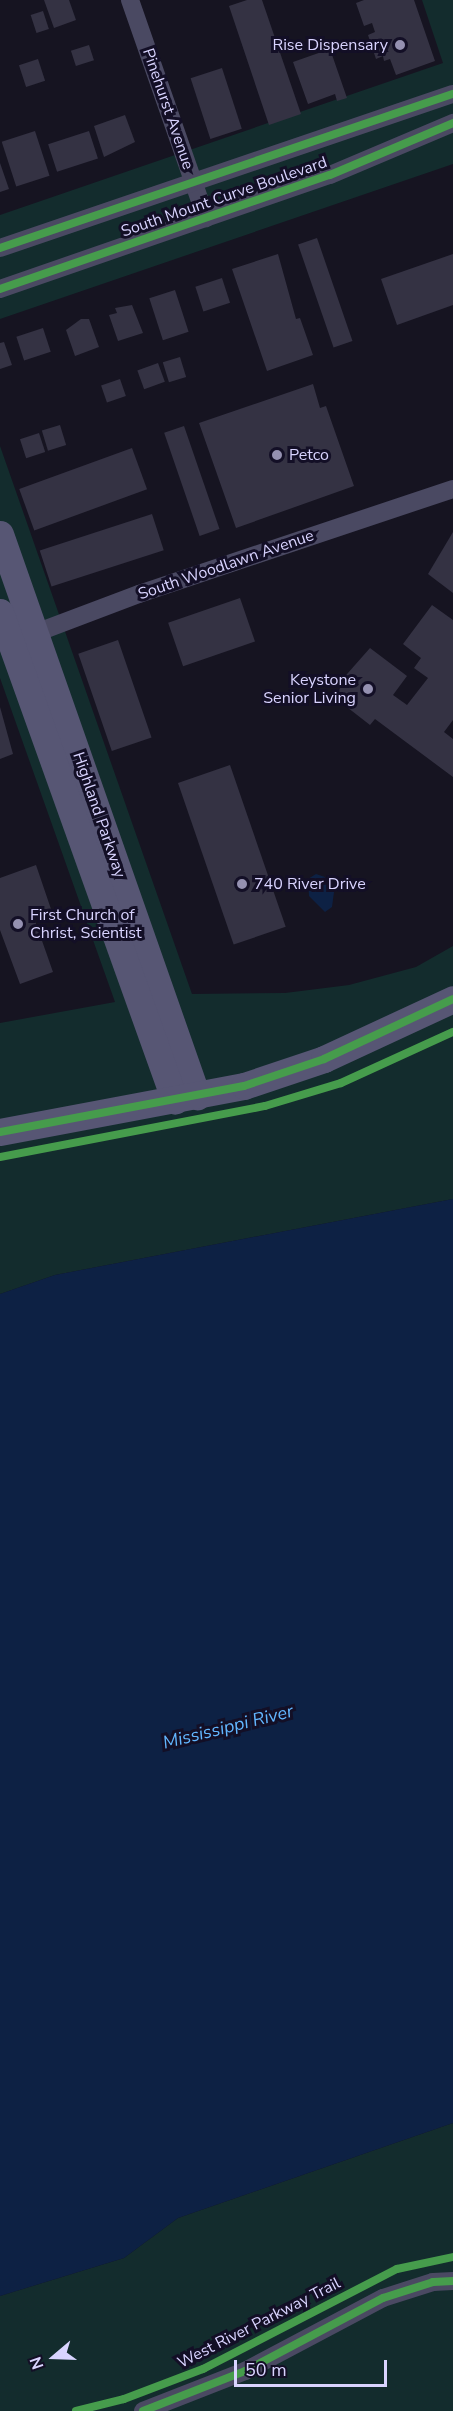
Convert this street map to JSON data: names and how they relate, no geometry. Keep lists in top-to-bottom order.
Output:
{
  "streets": {
    "street": [
      "Pinehurst Avenue",
      "South Mount Curve Boulevard",
      "South Woodlawn Avenue",
      "Highland Parkway"
    ],
    "cycle path": ["West River Parkway Trail"]
  },
  "crossings": [
    ["Pinehurst Avenue", "South Mount Curve Boulevard"],
    ["South Woodlawn Avenue", "Highland Parkway"]
  ],
  "water": ["Mississippi River"],
  "places": [
    "Rise Dispensary",
    "Petco",
    "Keystone Senior Living",
    "740 River Drive",
    "First Church of Christ, Scientist"
  ],
  "scale_bar": "50 m",
  "north": "left"
}
